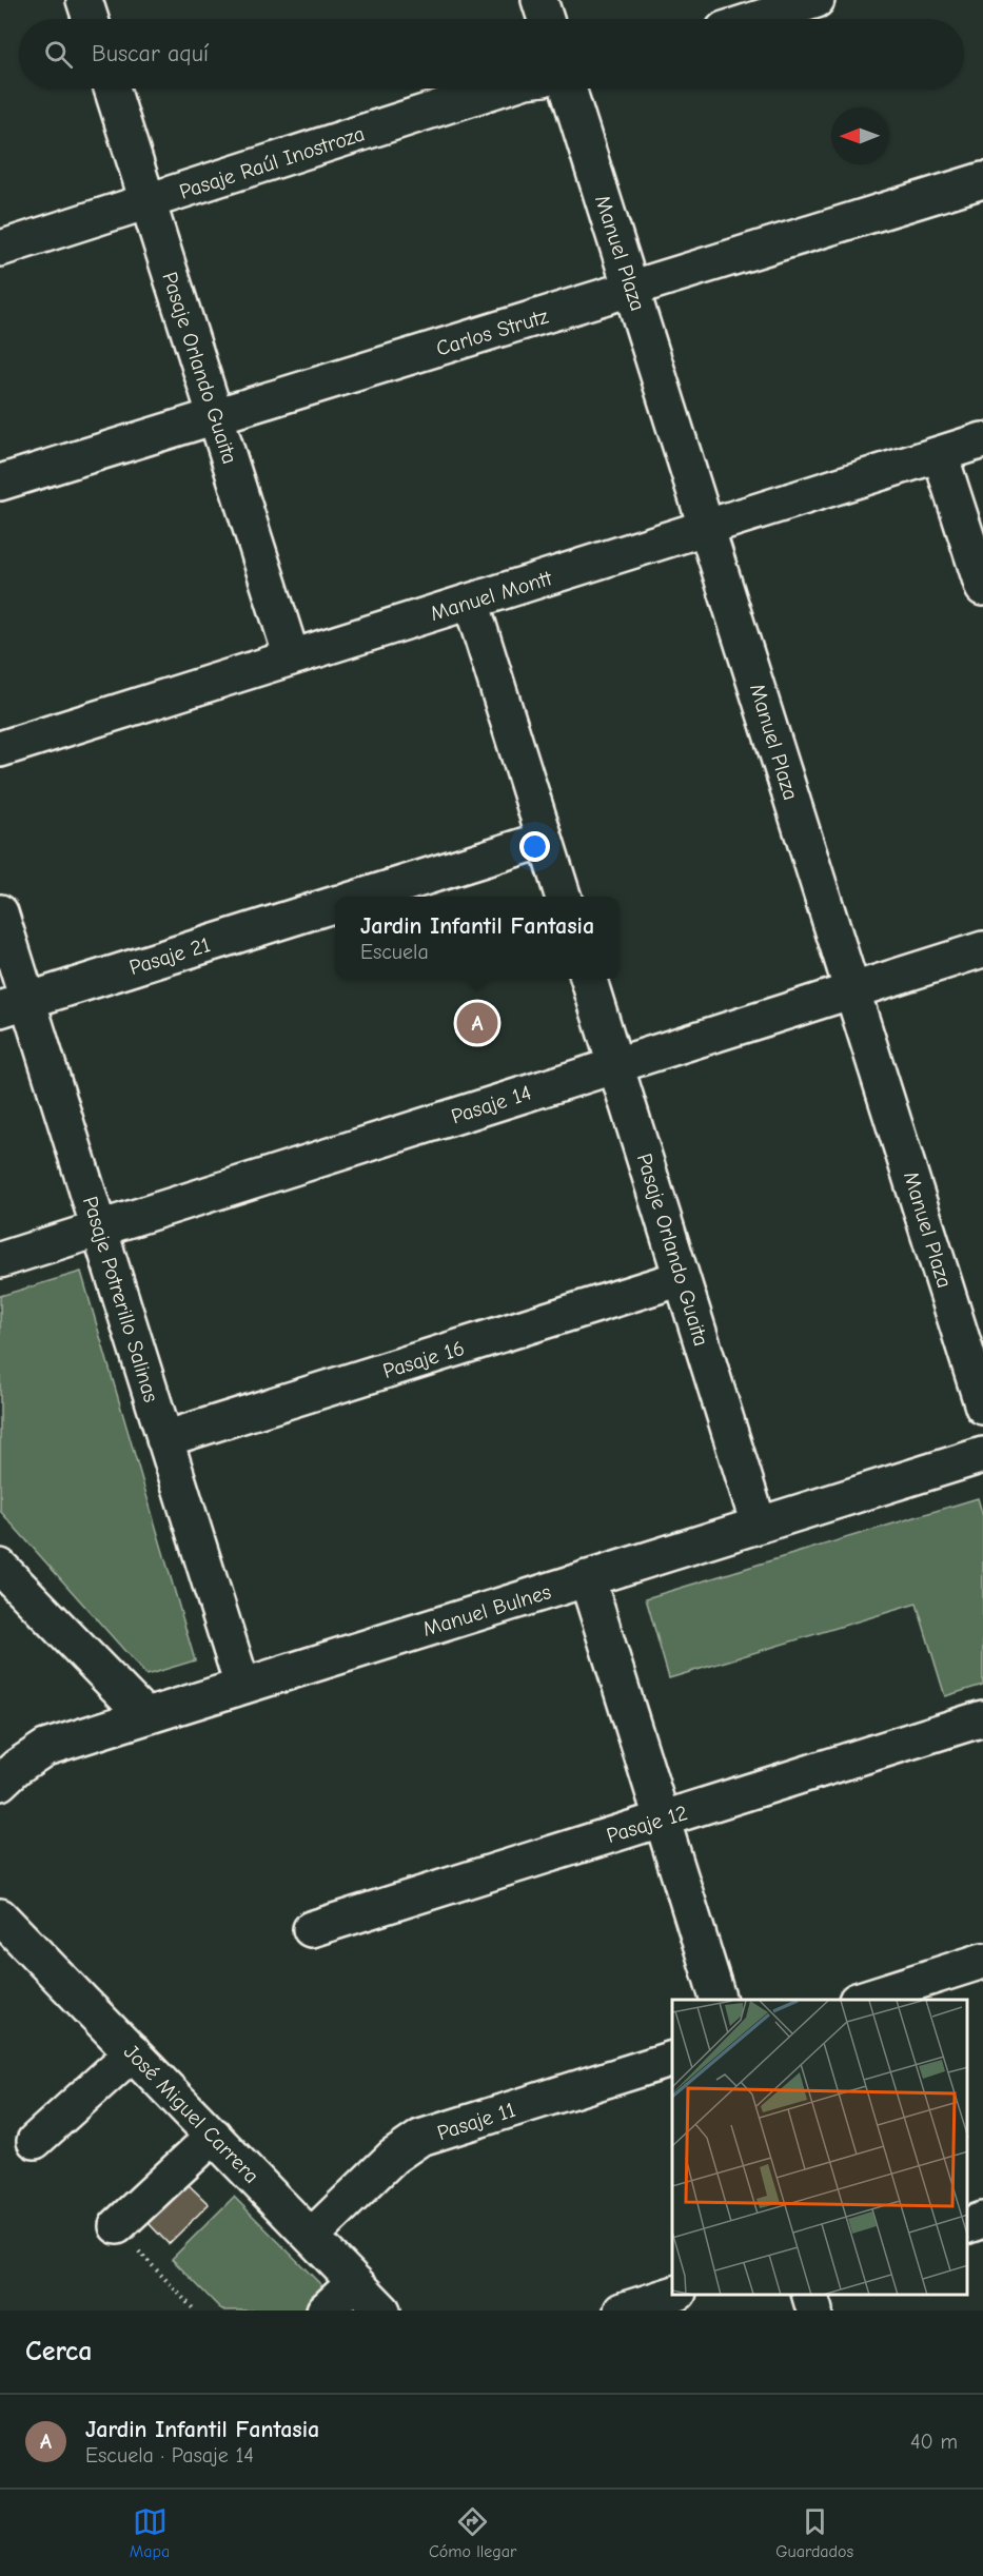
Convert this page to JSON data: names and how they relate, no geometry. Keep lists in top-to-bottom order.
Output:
{
  "streets": {
    "street": [
      "Pasaje Raúl Inostroza",
      "Manuel Plaza",
      "Carlos Strutz",
      "Pasaje Orlando Guaita",
      "Manuel Montt",
      "Pasaje 21",
      "Pasaje 14",
      "Pasaje Potrerillo Salinas",
      "Pasaje 16",
      "Manuel Bulnes",
      "Pasaje 12",
      "José Miguel Carrera",
      "Pasaje 11"
    ]
  },
  "crossings": [
    ["Pasaje Raúl Inostroza", "Pasaje Orlando Guaita"],
    ["Manuel Plaza", "Carlos Strutz"],
    ["Manuel Plaza", "Manuel Montt"],
    ["Manuel Plaza", "Pasaje 14"],
    ["Carlos Strutz", "Pasaje Orlando Guaita"],
    ["Pasaje Orlando Guaita", "Manuel Montt"],
    ["Pasaje Orlando Guaita", "Pasaje 14"],
    ["Pasaje Orlando Guaita", "Pasaje 16"],
    ["Pasaje Orlando Guaita", "Manuel Bulnes"],
    ["Pasaje 21", "Pasaje Potrerillo Salinas"],
    ["Pasaje 14", "Pasaje Potrerillo Salinas"],
    ["Pasaje Potrerillo Salinas", "Pasaje 16"],
    ["Pasaje Potrerillo Salinas", "Manuel Bulnes"],
    ["José Miguel Carrera", "Pasaje 11"]
  ],
  "north": "left",
  "page": {
    "search": "Buscar aquí",
    "popup": ["Jardin Infantil Fantasia", "Escuela"],
    "pins": "A",
    "heading": "Cerca",
    "list": [
      {
        "mark": "A",
        "name": "Jardin Infantil Fantasia",
        "note": "Escuela · Pasaje 14",
        "value": "40 m"
      }
    ],
    "nav": ["Mapa", "Cómo llegar", "Guardados"]
  }
}
